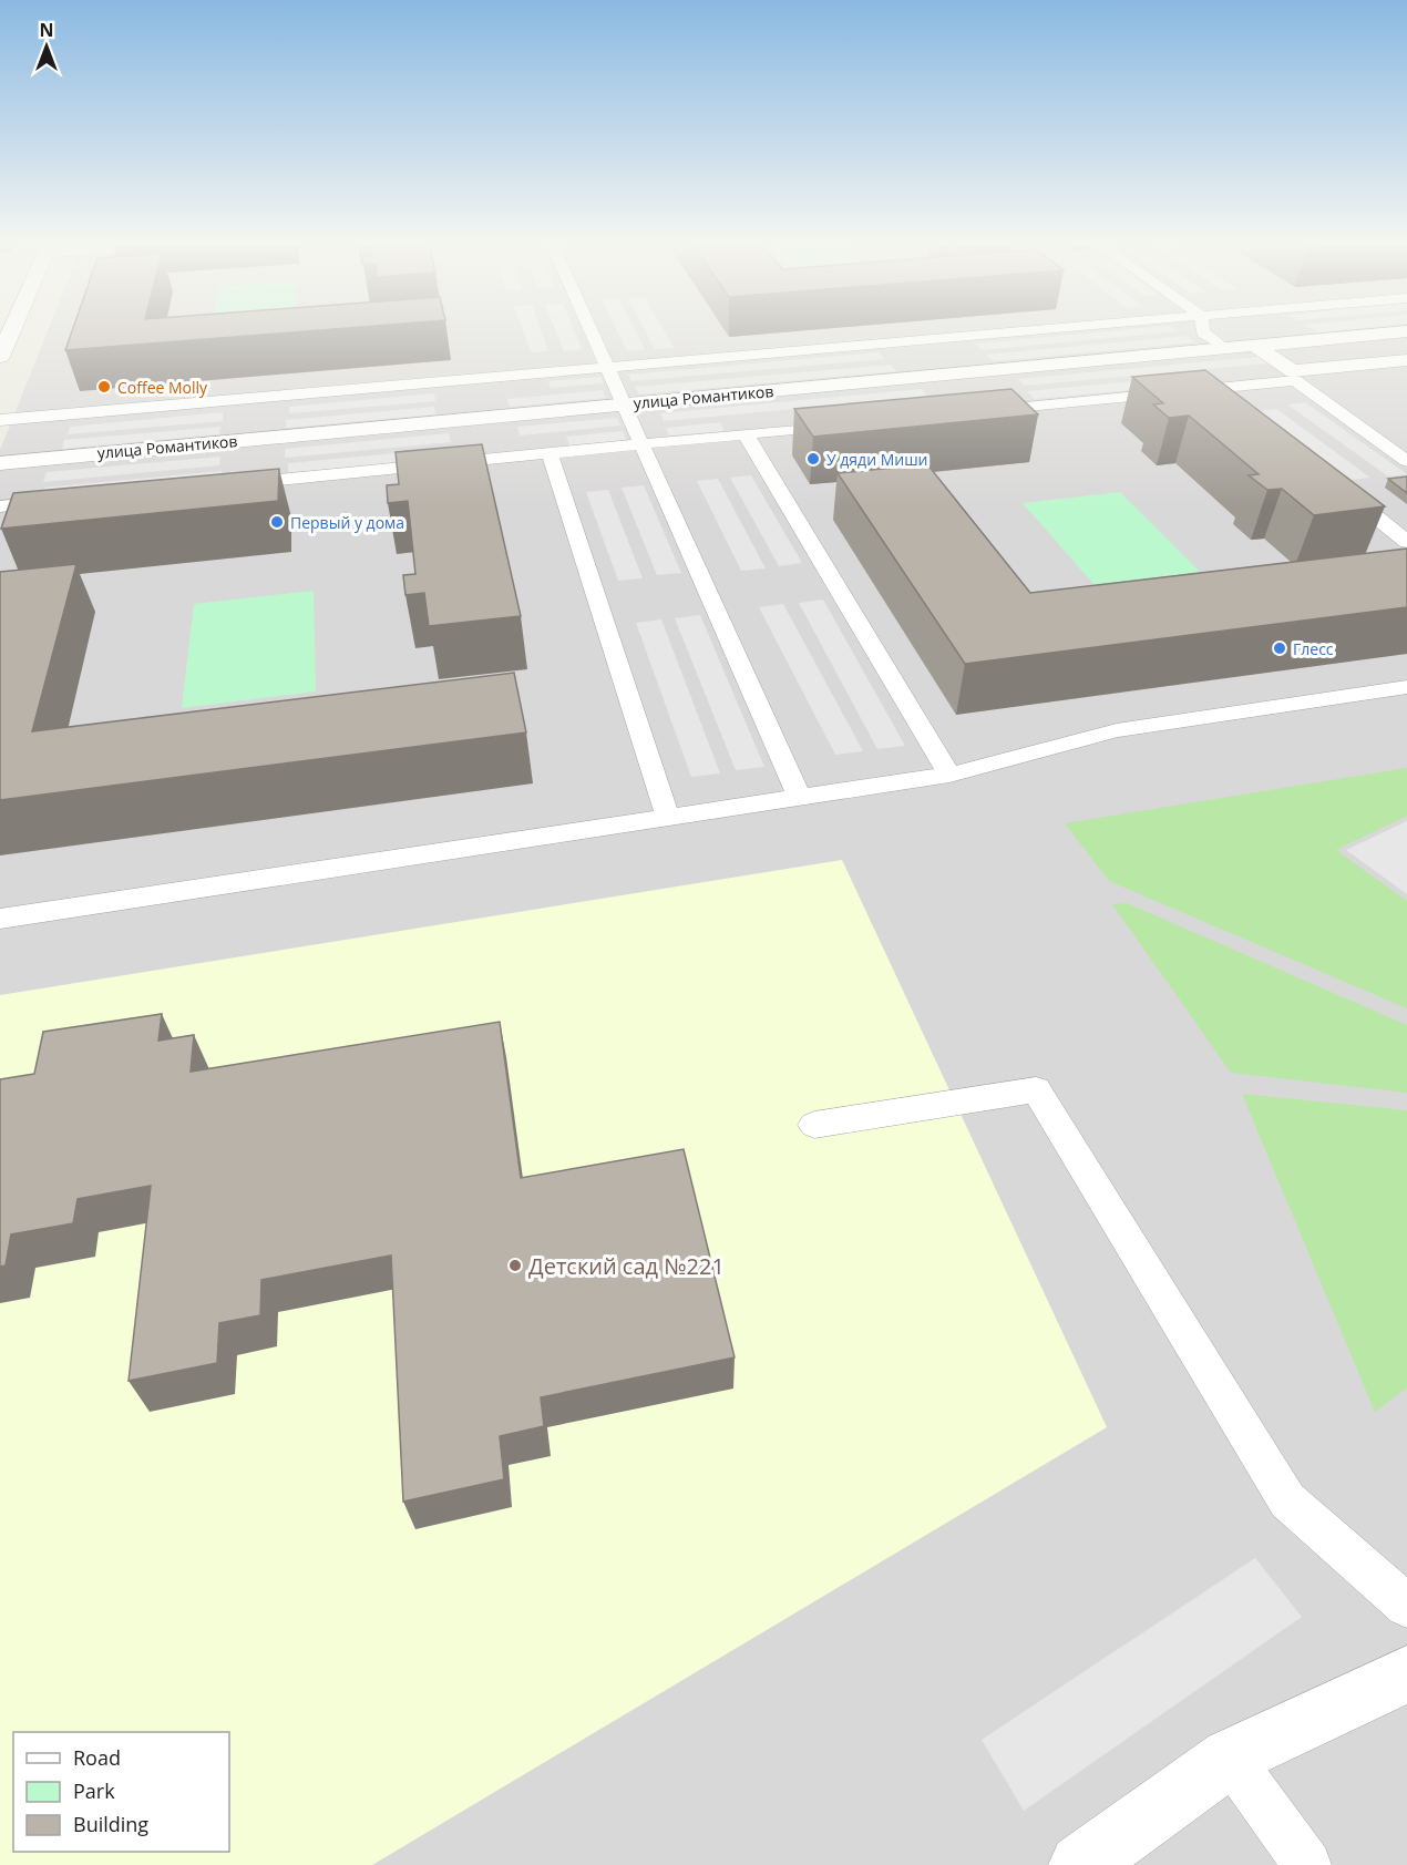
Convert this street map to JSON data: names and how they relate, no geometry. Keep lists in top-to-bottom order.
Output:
{
  "streets": {
    "street": ["улица Романтиков"]
  },
  "places": [
    "Coffee Molly",
    "У дяди Миши",
    "Первый у дома",
    "Глесс",
    "Детский сад №221"
  ],
  "legend": ["Road", "Park", "Building"],
  "north": "top"
}
